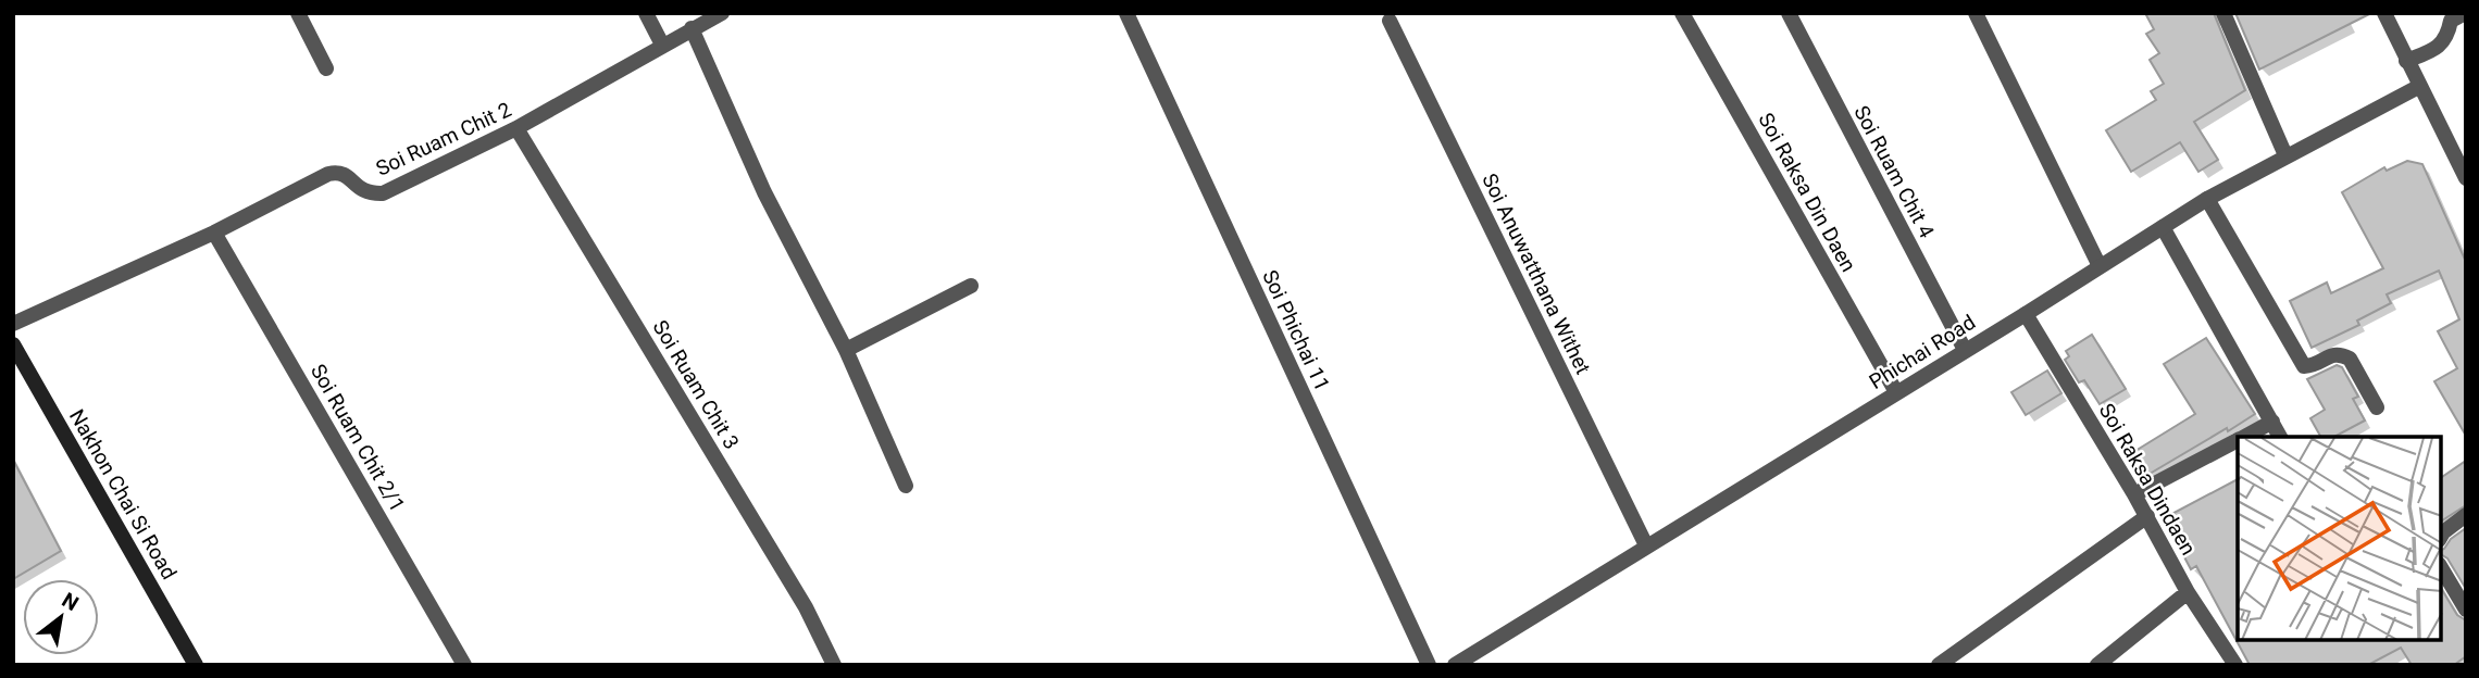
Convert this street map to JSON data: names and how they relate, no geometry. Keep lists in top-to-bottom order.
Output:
{
  "streets": {
    "main road": ["Nakhon Chai Si Road"],
    "street": [
      "Soi Ruam Chit 2",
      "Soi Ruam Chit 4",
      "Soi Raksa Din Daen",
      "Soi Anuwatthana Withet",
      "Soi Phichai 11",
      "Phichai Road",
      "Soi Ruam Chit 3",
      "Soi Ruam Chit 2/1",
      "Soi Raksa Dindaen"
    ]
  },
  "crossings": [
    ["Soi Ruam Chit 2", "Soi Ruam Chit 3"],
    ["Soi Ruam Chit 2", "Soi Ruam Chit 2/1"],
    ["Soi Ruam Chit 4", "Phichai Road"],
    ["Soi Raksa Din Daen", "Phichai Road"],
    ["Soi Anuwatthana Withet", "Phichai Road"],
    ["Phichai Road", "Soi Raksa Dindaen"]
  ],
  "north": "top right"
}
